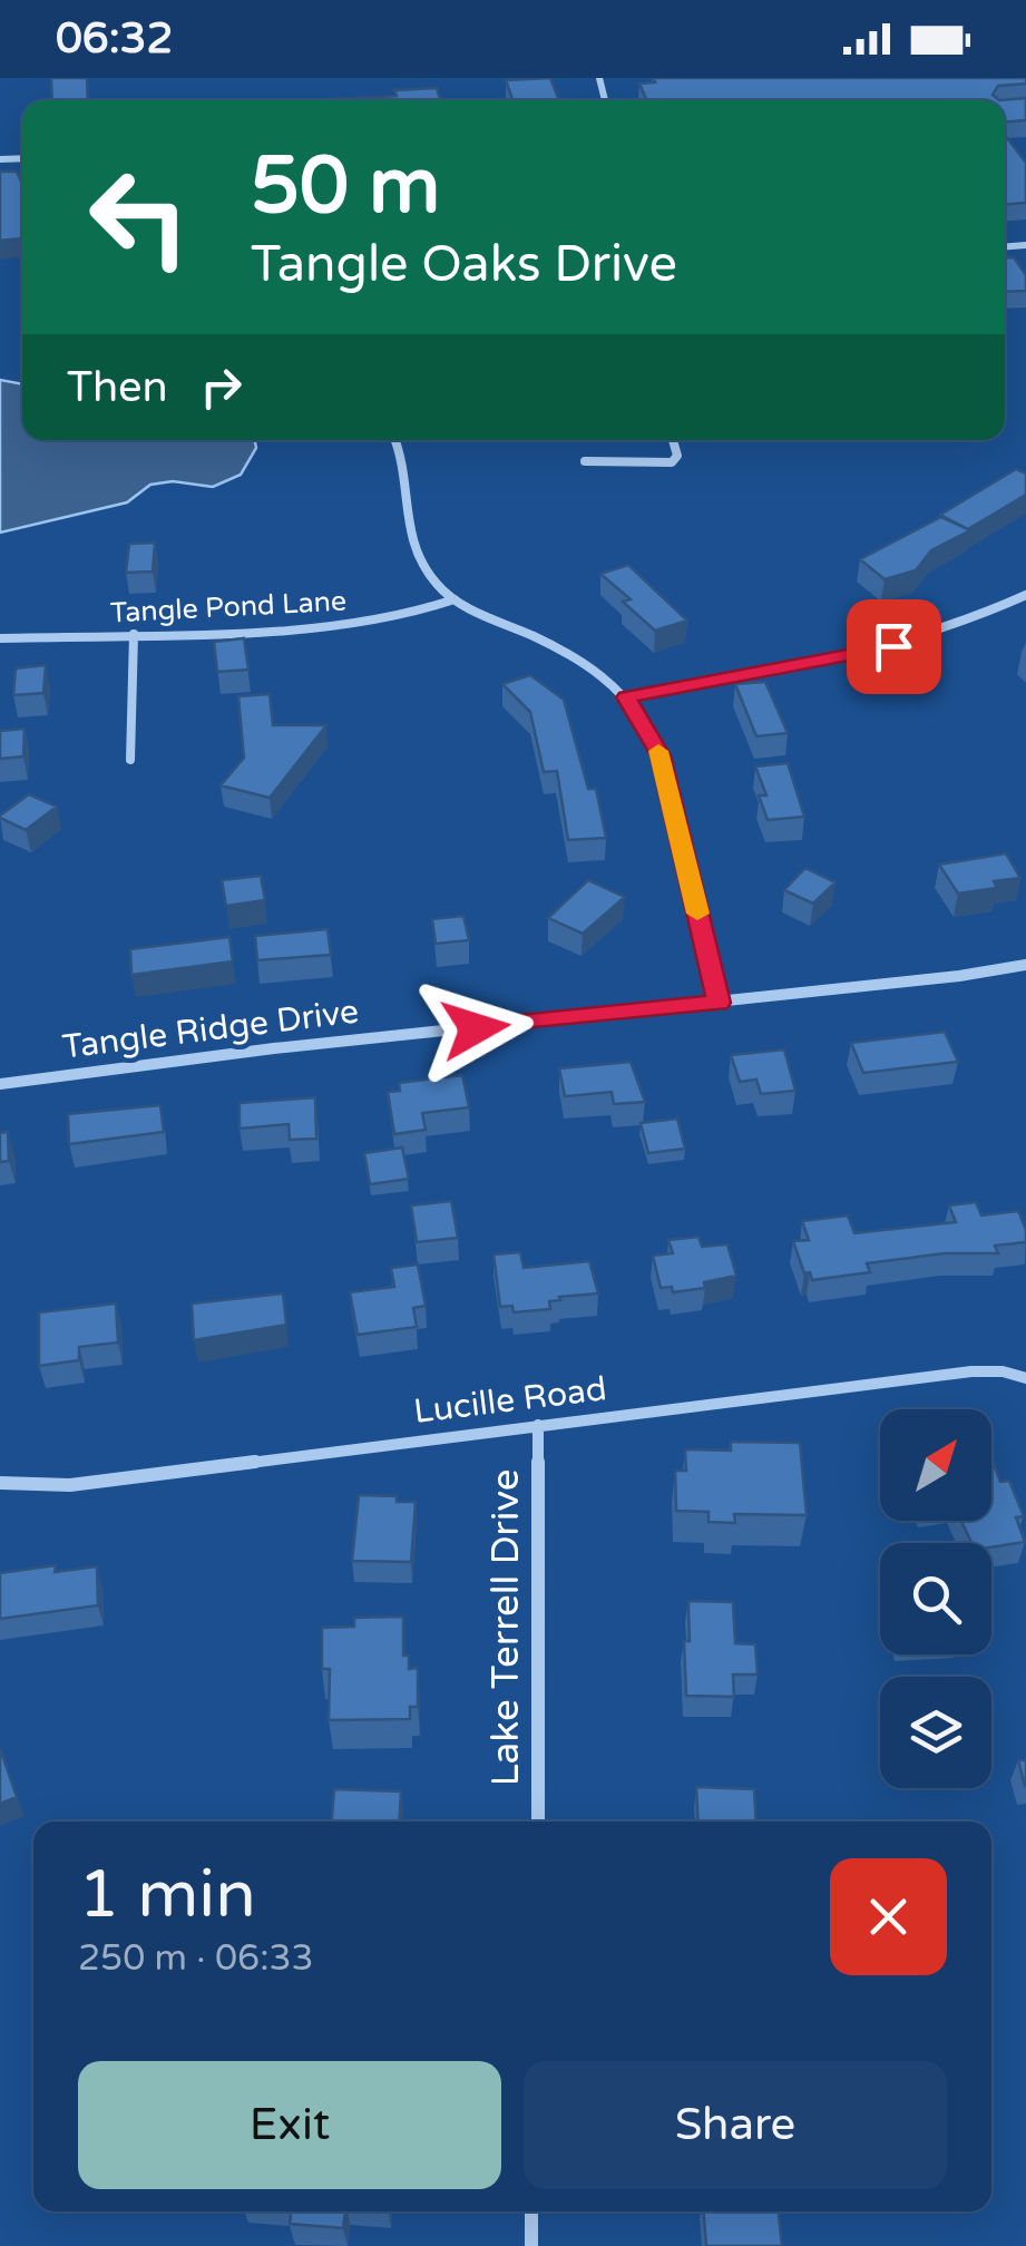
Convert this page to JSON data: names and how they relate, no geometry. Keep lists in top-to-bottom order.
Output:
{
  "streets": {
    "street": [
      "Tangle Pond Lane",
      "Tangle Ridge Drive",
      "Lucille Road",
      "Lake Terrell Drive"
    ]
  },
  "crossings": [
    ["Lucille Road", "Lake Terrell Drive"]
  ],
  "north": "top right",
  "page": {
    "status": "06:32",
    "turn": ["50 m", "Tangle Oaks Drive"],
    "then": "Then",
    "heading": ["1 min", "250 m · 06:33"],
    "buttons": ["Exit", "Share"]
  }
}
